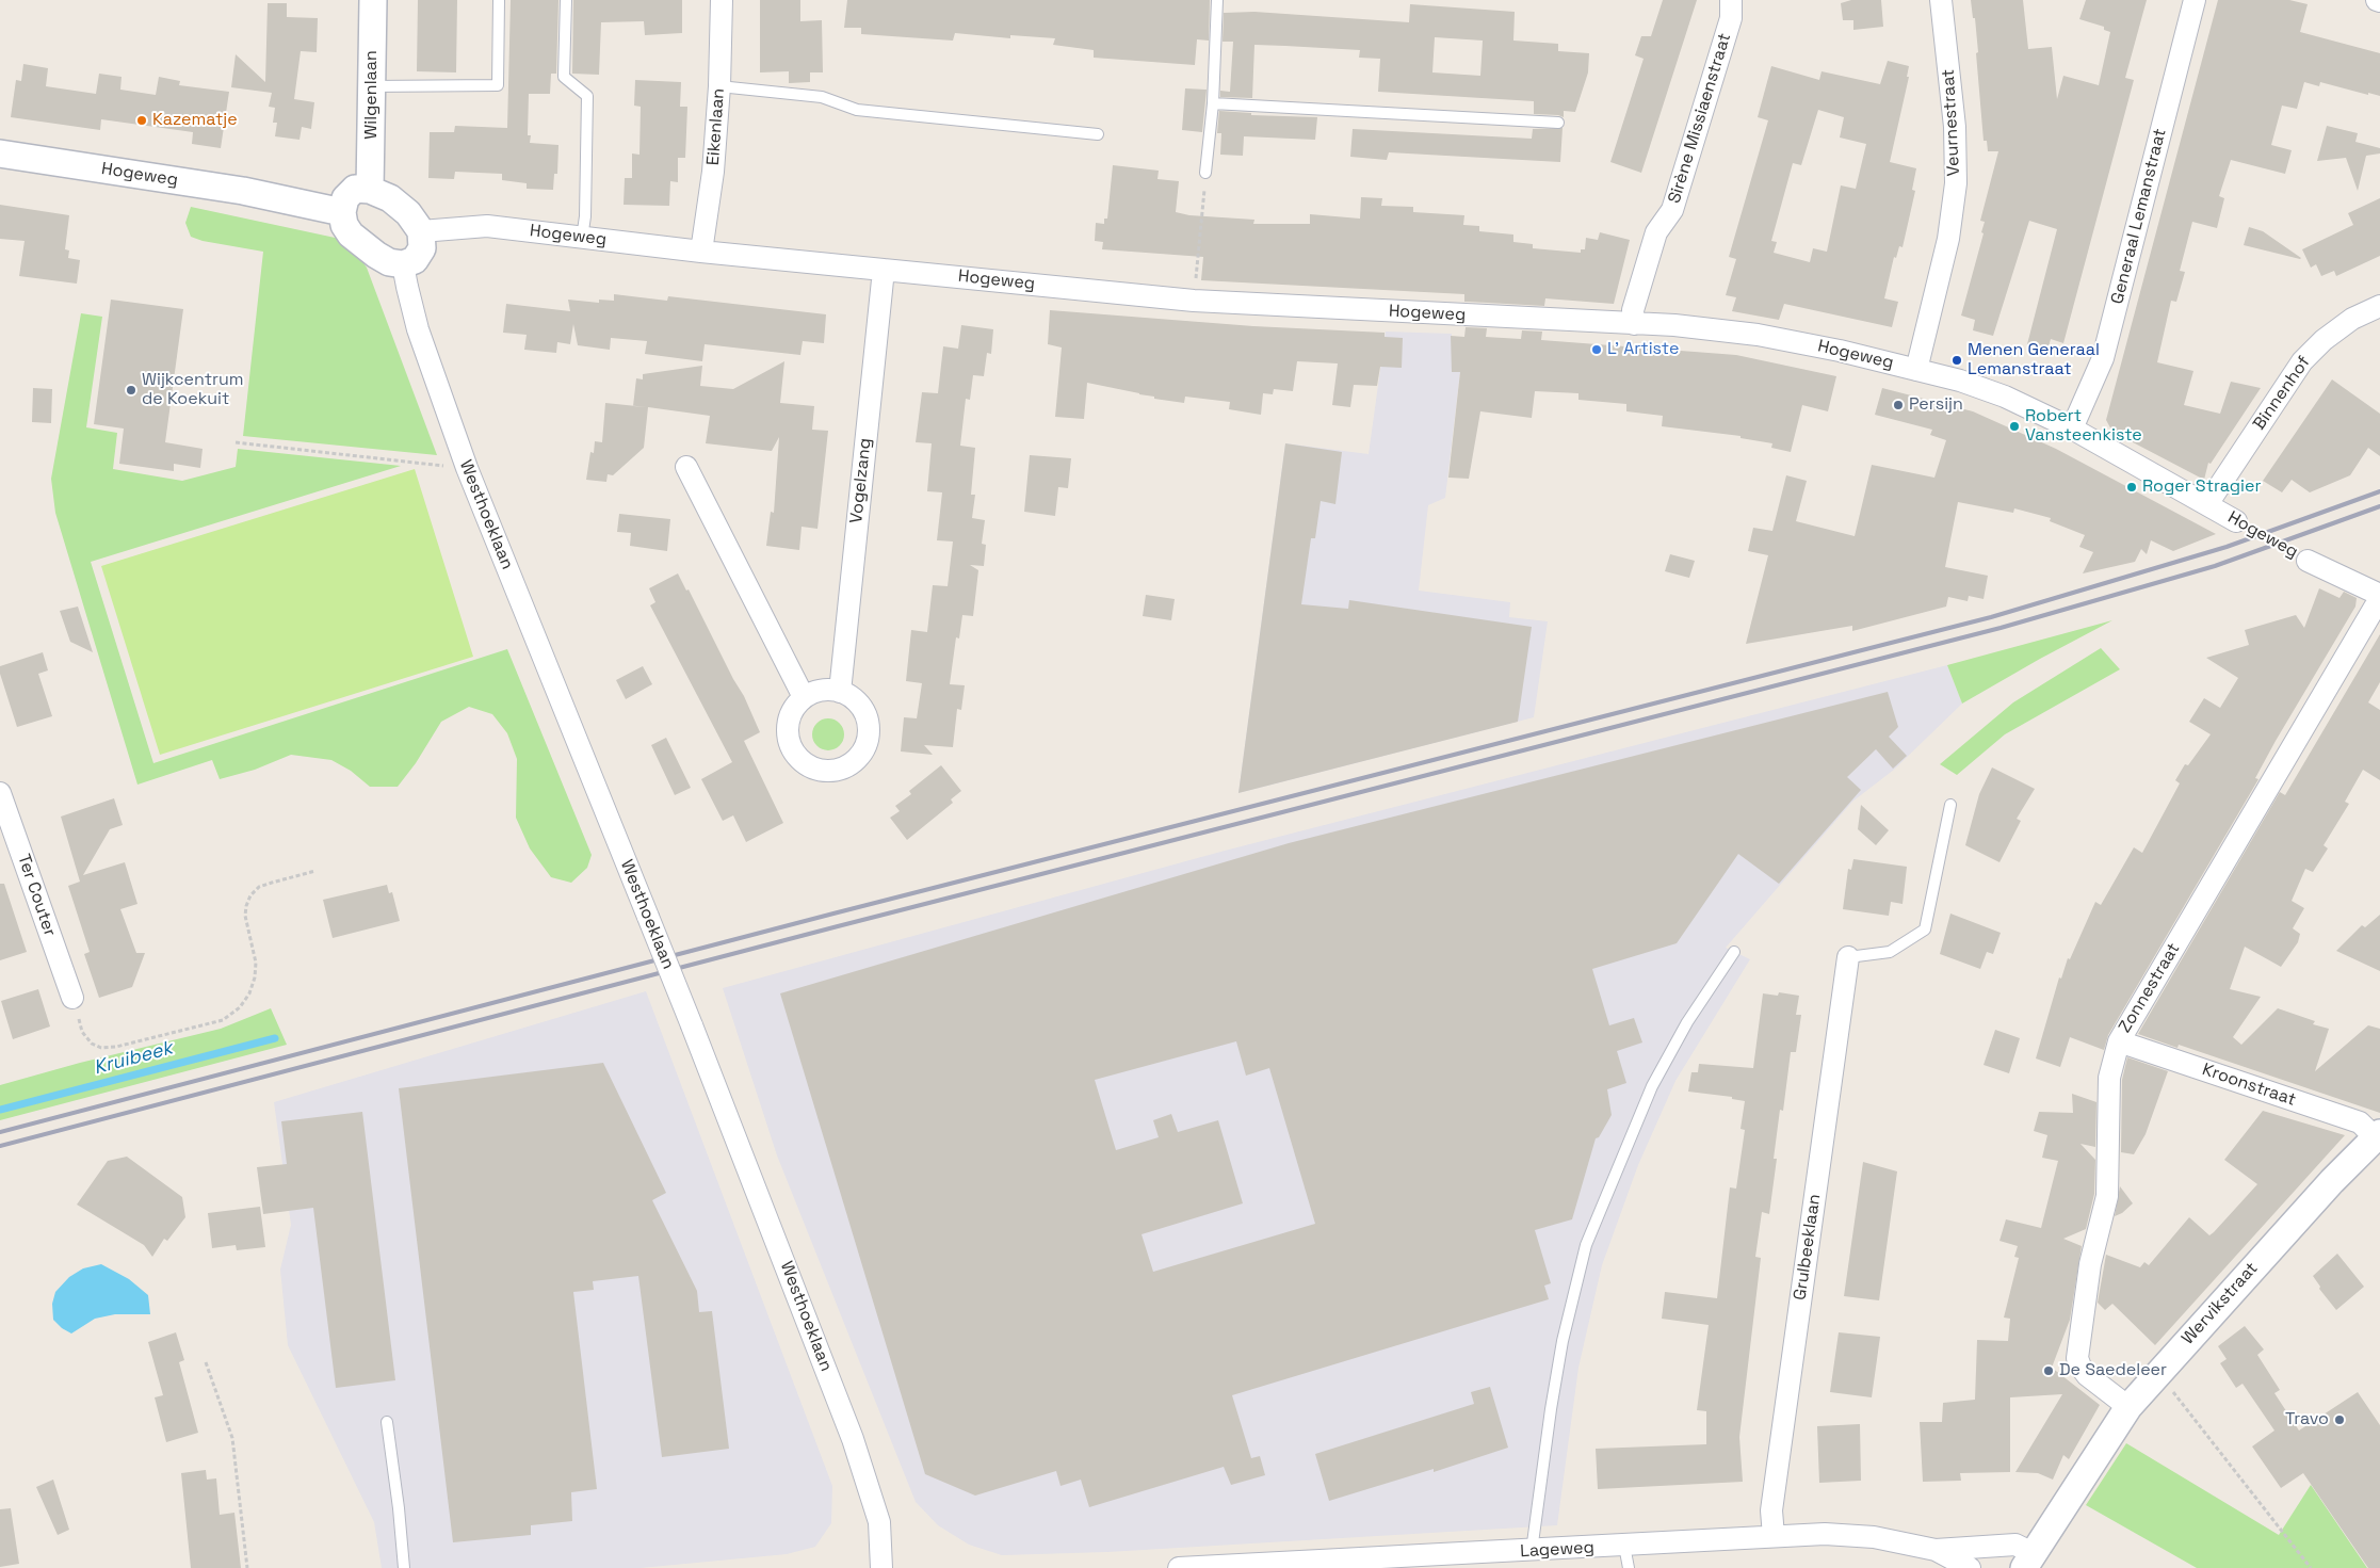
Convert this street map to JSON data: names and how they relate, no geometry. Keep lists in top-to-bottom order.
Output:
{
  "streets": {
    "street": [
      "Wilgenlaan",
      "Sirène Missiaenstraat",
      "Veurnestraat",
      "Eikenlaan",
      "Hogeweg",
      "Generaal Lemanstraat",
      "Binnenhof",
      "Vogelzang",
      "Westhoeklaan",
      "Ter Couter",
      "Zonnestraat",
      "Kroonstraat",
      "Grulbeeklaan",
      "Wervikstraat",
      "Lageweg"
    ]
  },
  "crossings": [
    ["Wilgenlaan", "Hogeweg"],
    ["Wilgenlaan", "Westhoeklaan"],
    ["Sirène Missiaenstraat", "Hogeweg"],
    ["Veurnestraat", "Hogeweg"],
    ["Eikenlaan", "Hogeweg"],
    ["Hogeweg", "Generaal Lemanstraat"],
    ["Hogeweg", "Binnenhof"],
    ["Hogeweg", "Vogelzang"],
    ["Hogeweg", "Westhoeklaan"],
    ["Hogeweg", "Zonnestraat"],
    ["Zonnestraat", "Kroonstraat"],
    ["Zonnestraat", "Wervikstraat"],
    ["Kroonstraat", "Wervikstraat"],
    ["Grulbeeklaan", "Lageweg"],
    ["Wervikstraat", "Lageweg"]
  ],
  "water": ["Kruibeek"],
  "places": [
    "Kazematje",
    "L' Artiste",
    "Menen Generaal Lemanstraat",
    "Wijkcentrum de Koekuit",
    "Persijn",
    "Robert Vansteenkiste",
    "Roger Stragier",
    "De Saedeleer",
    "Travo"
  ]
}
